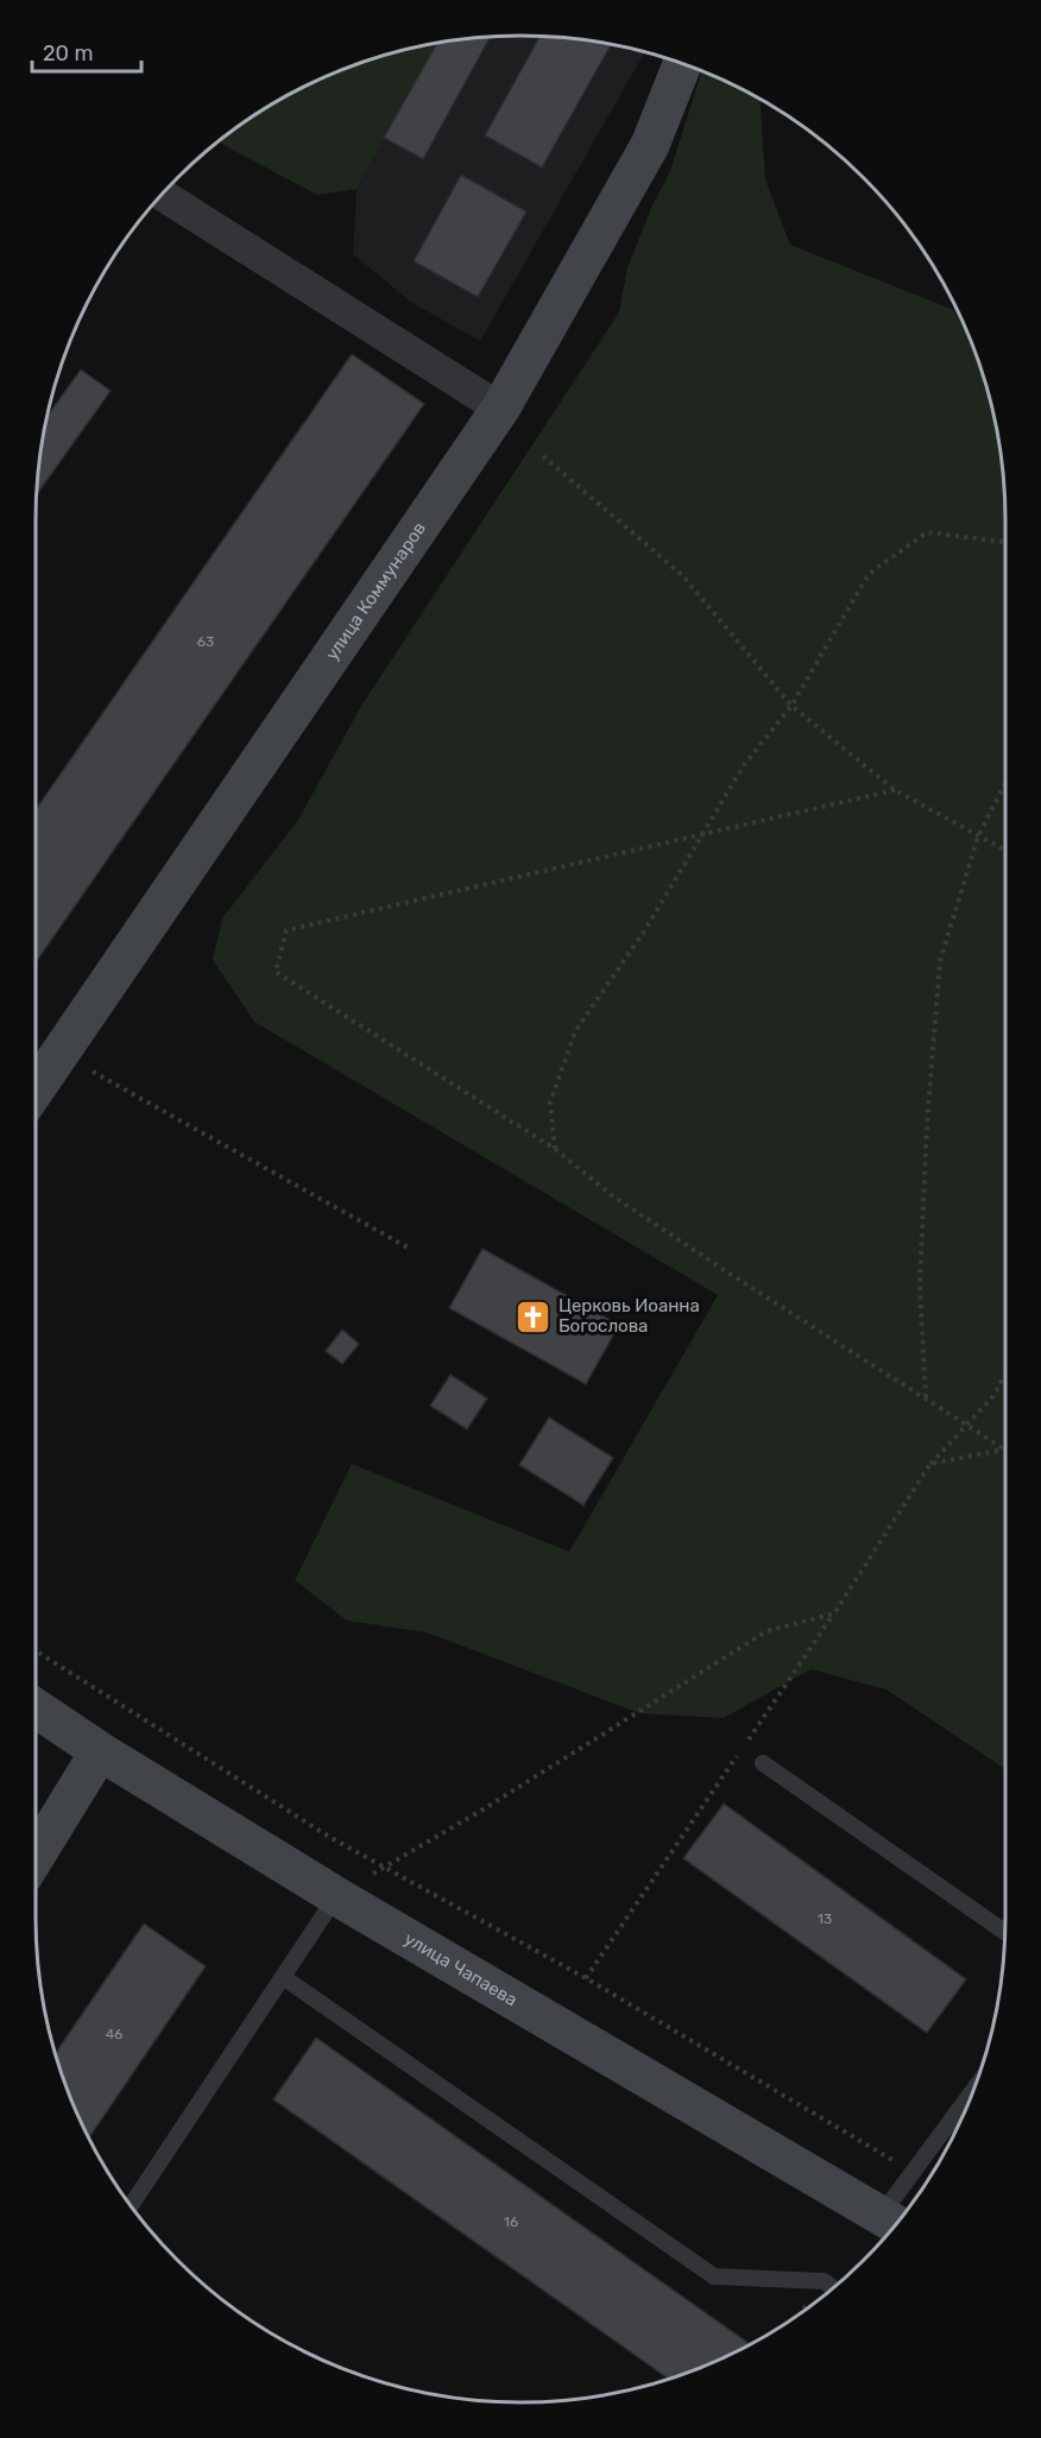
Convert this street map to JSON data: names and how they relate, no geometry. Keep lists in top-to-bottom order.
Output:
{
  "streets": {
    "main road": ["улица Коммунаров", "улица Чапаева"]
  },
  "places": {
    "church": ["Церковь Иоанна Богослова"]
  },
  "house_numbers": [
    "63",
    "13",
    "46",
    "16"
  ],
  "scale_bar": "20 m"
}
